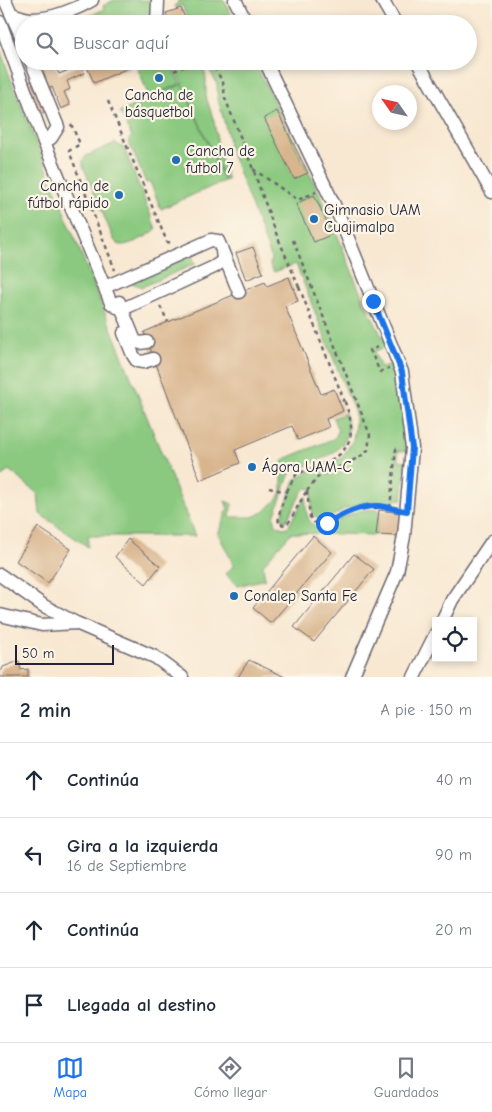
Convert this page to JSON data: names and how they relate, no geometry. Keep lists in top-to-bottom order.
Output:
{
  "places": [
    "Cancha de básquetbol",
    "Cancha de futbol 7",
    "Cancha de fútbol rápido",
    "Gimnasio UAM Cuajimalpa",
    "Ágora UAM-C",
    "Conalep Santa Fe"
  ],
  "scale_bar": "50 m",
  "north": "top left",
  "page": {
    "search": "Buscar aquí",
    "scale": "50 m",
    "heading": ["2 min", "A pie · 150 m"],
    "list": [
      ["Continúa", "40 m"],
      ["Gira a la izquierda", "16 de Septiembre", "90 m"],
      ["Continúa", "20 m"],
      "Llegada al destino"
    ],
    "nav": ["Mapa", "Cómo llegar", "Guardados"]
  }
}
